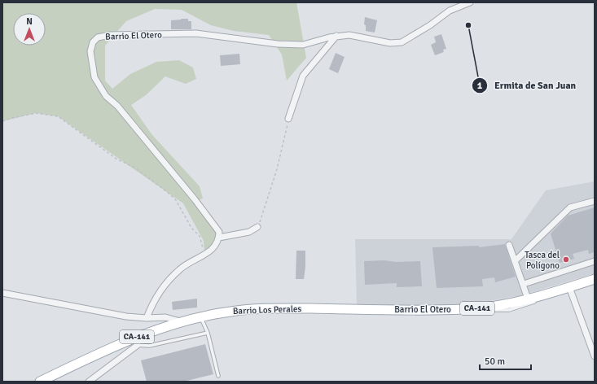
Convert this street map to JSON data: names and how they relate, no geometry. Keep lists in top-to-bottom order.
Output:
{
  "streets": {
    "main road": ["Barrio El Otero", "CA-141", "Barrio Los Perales"]
  },
  "crossings": [
    ["Barrio El Otero", "Barrio Los Perales"]
  ],
  "places": ["Ermita de San Juan", "Tasca del Polígono"],
  "scale_bar": "50 m",
  "north": "top"
}
